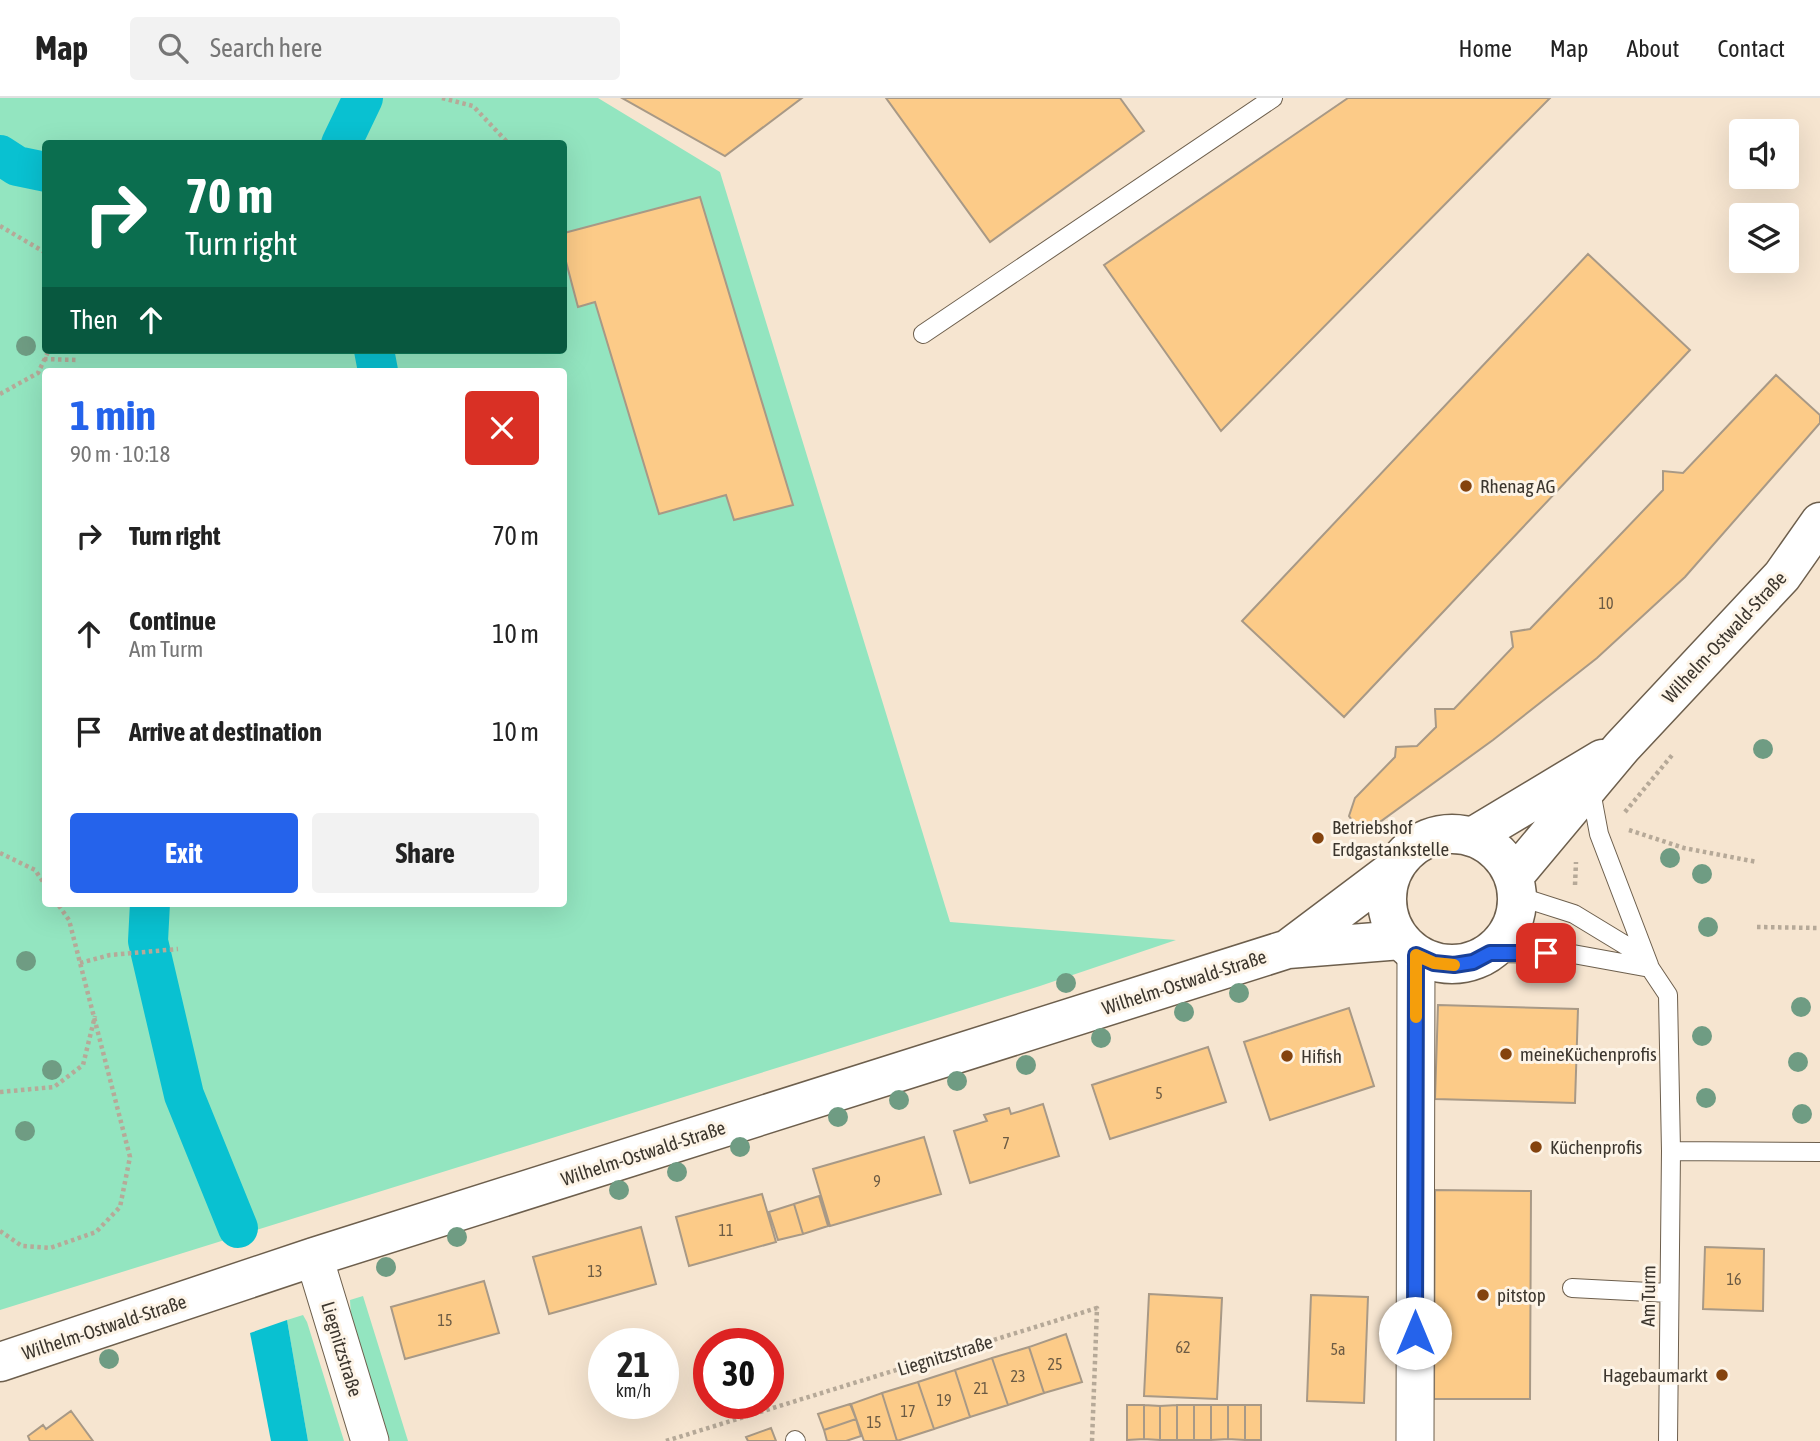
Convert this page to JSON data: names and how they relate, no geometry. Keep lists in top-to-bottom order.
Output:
{
  "streets": {
    "street": ["Wilhelm-Ostwald-Straße", "Liegnitzstraße"],
    "lane": ["Am Turm"]
  },
  "crossings": [
    ["Wilhelm-Ostwald-Straße", "Am Turm"],
    ["Wilhelm-Ostwald-Straße", "Liegnitzstraße"]
  ],
  "places": [
    "Rhenag AG",
    "Betriebshof Erdgastankstelle",
    "meineKüchenprofis",
    "Hifish",
    "Küchenprofis",
    "pitstop",
    "Hagebaumarkt"
  ],
  "house_numbers": [
    "10",
    "5",
    "7",
    "9",
    "11",
    "13",
    "16",
    "15",
    "62",
    "5a",
    "25",
    "23",
    "21",
    "19",
    "17",
    "15"
  ],
  "page": {
    "header": "Map",
    "search": "Search here",
    "nav": [
      "Home",
      "Map",
      "About",
      "Contact"
    ],
    "turn": ["70 m", "Turn right"],
    "then": "Then",
    "heading": ["1 min", "90 m · 10:18"],
    "list": [
      {
        "name": "Turn right",
        "value": "70 m"
      },
      {
        "name": "Continue",
        "note": "Am Turm",
        "value": "10 m"
      },
      {
        "name": "Arrive at destination",
        "value": "10 m"
      }
    ],
    "buttons": ["Exit", "Share"],
    "speed": "21 km/h",
    "limit": "30"
  }
}
